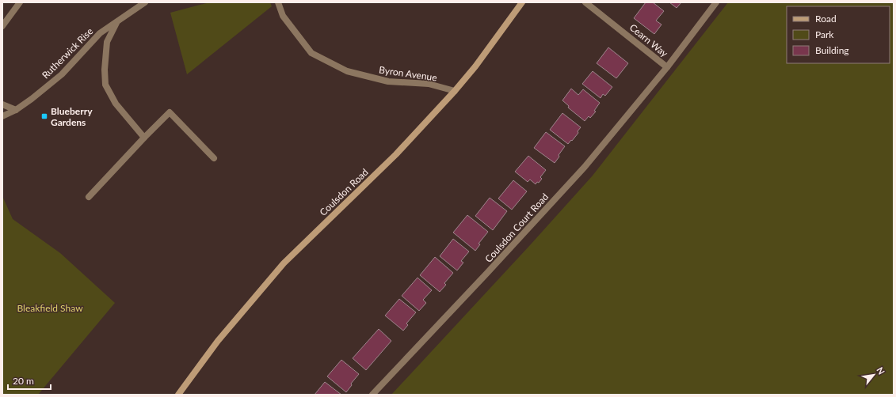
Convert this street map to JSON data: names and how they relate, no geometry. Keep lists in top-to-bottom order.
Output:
{
  "streets": {
    "main road": ["Coulsdon Road"],
    "street": [
      "Cearn Way",
      "Rutherwick Rise",
      "Byron Avenue",
      "Coulsdon Court Road"
    ]
  },
  "crossings": [
    ["Cearn Way", "Coulsdon Court Road"],
    ["Byron Avenue", "Coulsdon Road"]
  ],
  "parks": ["Bleakfield Shaw"],
  "places": {
    "transit": ["Blueberry Gardens"]
  },
  "legend": ["Road", "Park", "Building"],
  "scale_bar": "20 m",
  "north": "top right"
}
